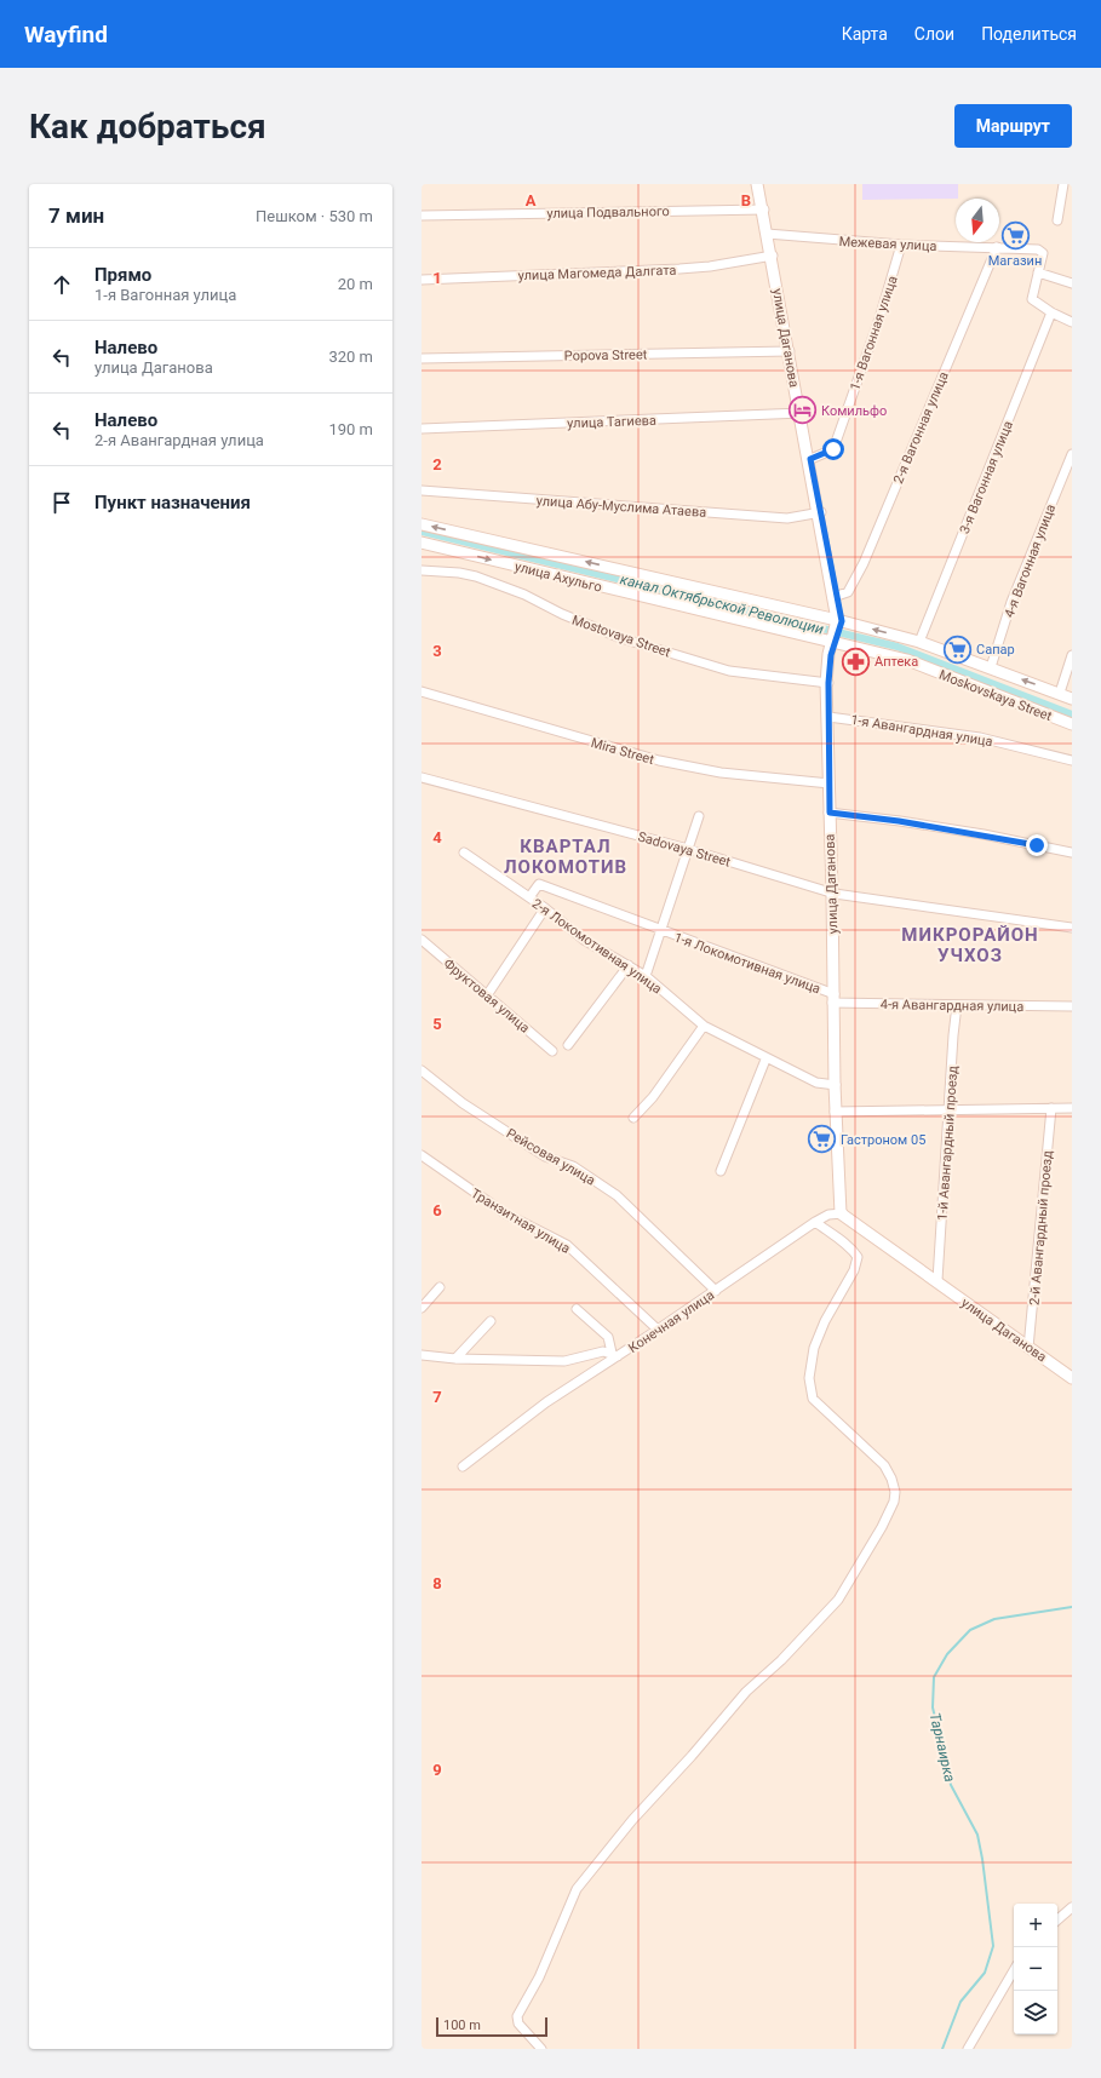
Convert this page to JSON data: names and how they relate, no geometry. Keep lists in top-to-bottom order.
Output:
{
  "streets": {
    "main road": ["улица Даганова", "улица Ахульго", "Moskovskaya Street"],
    "street": [
      "улица Подвального",
      "Межевая улица",
      "улица Магомеда Далгата",
      "1-я Вагонная улица",
      "Popova Street",
      "улица Тагиева",
      "2-я Вагонная улица",
      "3-я Вагонная улица",
      "улица Абу-Муслима Атаева",
      "4-я Вагонная улица",
      "Mostovaya Street",
      "1-я Авангардная улица",
      "Mira Street",
      "Sadovaya Street",
      "2-я Локомотивная улица",
      "1-я Локомотивная улица",
      "Фруктовая улица",
      "4-я Авангардная улица",
      "1-й Авангардный проезд",
      "Рейсовая улица",
      "Транзитная улица",
      "2-й Авангардный проезд",
      "Конечная улица"
    ]
  },
  "crossings": [
    ["улица Подвального", "улица Даганова"],
    ["Межевая улица", "1-я Вагонная улица"],
    ["Межевая улица", "улица Даганова"],
    ["Межевая улица", "2-я Вагонная улица"],
    ["улица Магомеда Далгата", "улица Даганова"],
    ["1-я Вагонная улица", "улица Даганова"],
    ["улица Даганова", "Popova Street"],
    ["улица Даганова", "улица Тагиева"],
    ["улица Даганова", "2-я Вагонная улица"],
    ["улица Даганова", "улица Абу-Муслима Атаева"],
    ["улица Даганова", "улица Ахульго"],
    ["улица Даганова", "Mostovaya Street"],
    ["улица Даганова", "Moskovskaya Street"],
    ["улица Даганова", "1-я Авангардная улица"],
    ["улица Даганова", "Mira Street"],
    ["улица Даганова", "Sadovaya Street"],
    ["улица Даганова", "2-я Локомотивная улица"],
    ["улица Даганова", "1-я Локомотивная улица"],
    ["улица Даганова", "4-я Авангардная улица"],
    ["улица Даганова", "1-й Авангардный проезд"],
    ["улица Даганова", "2-й Авангардный проезд"],
    ["улица Даганова", "Конечная улица"],
    ["улица Ахульго", "Moskovskaya Street"],
    ["Sadovaya Street", "1-я Локомотивная улица"],
    ["2-я Локомотивная улица", "1-я Локомотивная улица"],
    ["1-я Локомотивная улица", "4-я Авангардная улица"],
    ["4-я Авангардная улица", "1-й Авангардный проезд"],
    ["Рейсовая улица", "Конечная улица"],
    ["Транзитная улица", "Конечная улица"]
  ],
  "districts": ["КВАРТАЛ ЛОКОМОТИВ", "МИКРОРАЙОН УЧХОЗ"],
  "water": ["канал Октябрьской Революции", "Тарнаирка"],
  "places": {
    "supermarket": ["Магазин", "Сапар", "Гастроном 05"],
    "hotel": ["Комильфо"],
    "pharmacy": ["Аптека"]
  },
  "scale_bar": "100 m",
  "north": "bottom",
  "page": {
    "header": "Wayfind",
    "nav": ["Карта", "Слои", "Поделиться"],
    "buttons": "Маршрут",
    "title": "Как добраться",
    "heading": ["7 мин", "Пешком · 530 m"],
    "list": [
      ["Прямо", "1-я Вагонная улица", "20 m"],
      ["Налево", "улица Даганова", "320 m"],
      ["Налево", "2-я Авангардная улица", "190 m"],
      "Пункт назначения"
    ],
    "map_buttons": ["+", "−"],
    "scale": "100 m"
  },
  "grid": {
    "columns": ["A", "B"],
    "rows": [
      "1",
      "2",
      "3",
      "4",
      "5",
      "6",
      "7",
      "8",
      "9"
    ]
  }
}
